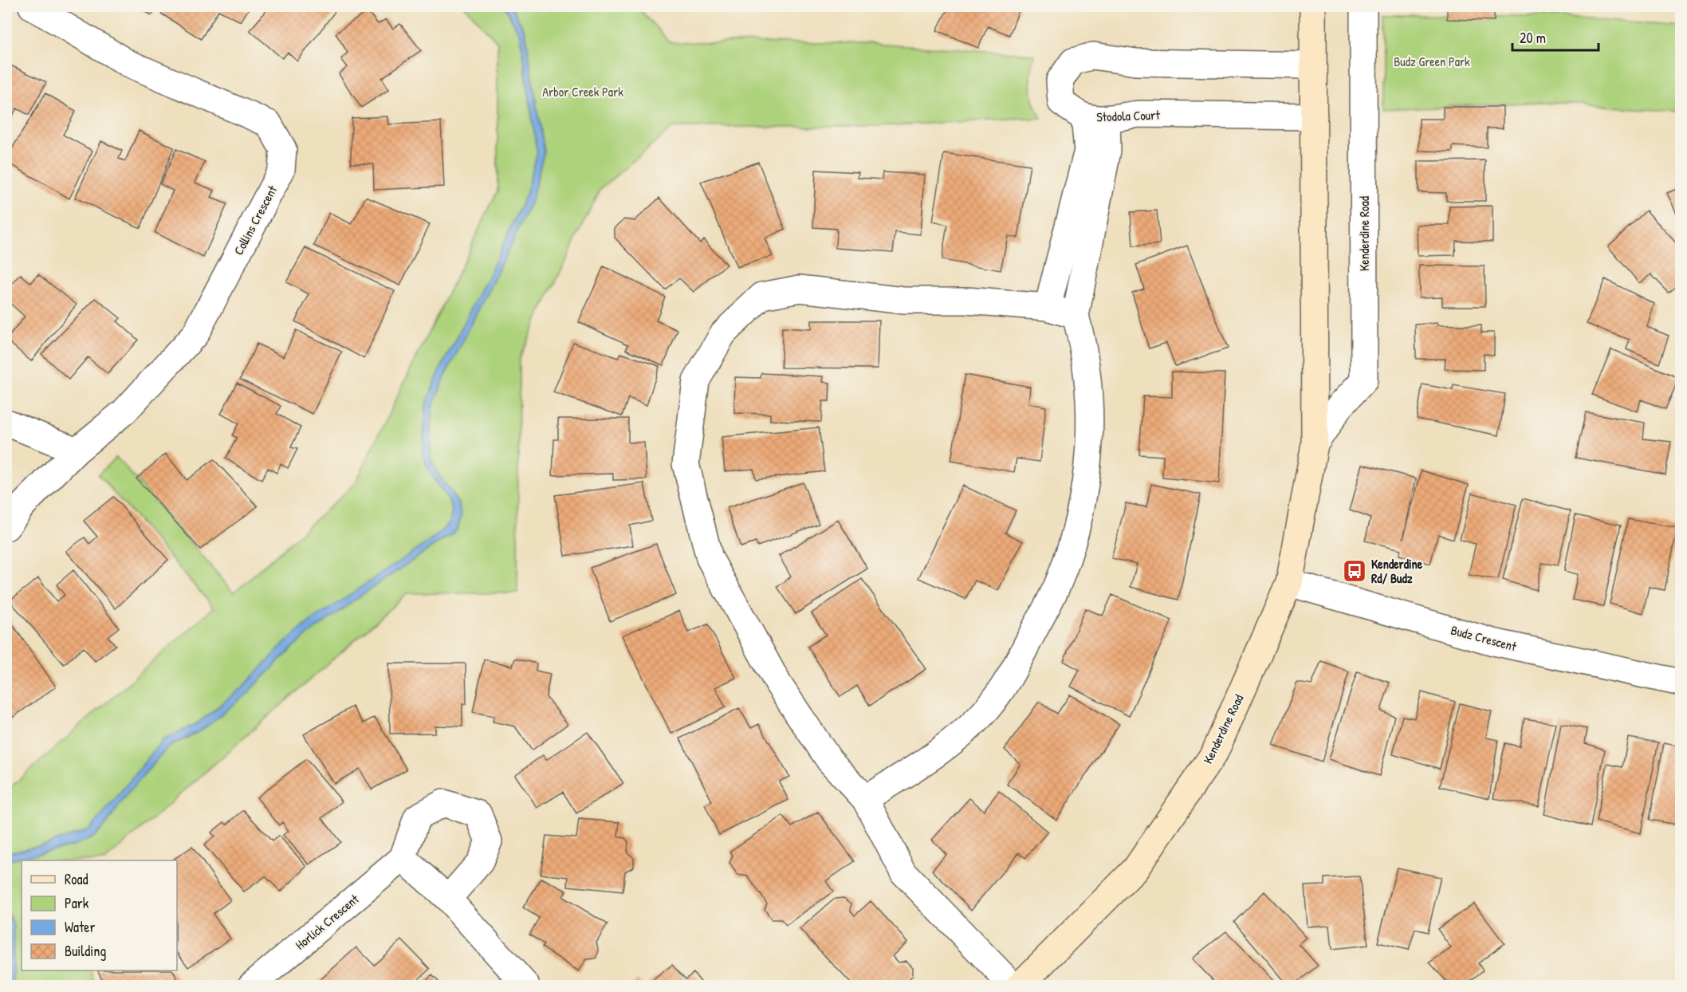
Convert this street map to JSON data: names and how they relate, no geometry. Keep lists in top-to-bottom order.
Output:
{
  "streets": {
    "street": [
      "Stodola Court",
      "Collins Crescent",
      "Kenderdine Road",
      "Budz Crescent",
      "Horlick Crescent"
    ]
  },
  "crossings": [
    ["Stodola Court", "Kenderdine Road"],
    ["Kenderdine Road", "Budz Crescent"]
  ],
  "parks": ["Budz Green Park", "Arbor Creek Park"],
  "places": {
    "bus stop": ["Kenderdine Rd/ Budz"]
  },
  "legend": [
    "Road",
    "Park",
    "Water",
    "Building"
  ],
  "scale_bar": "20 m"
}
